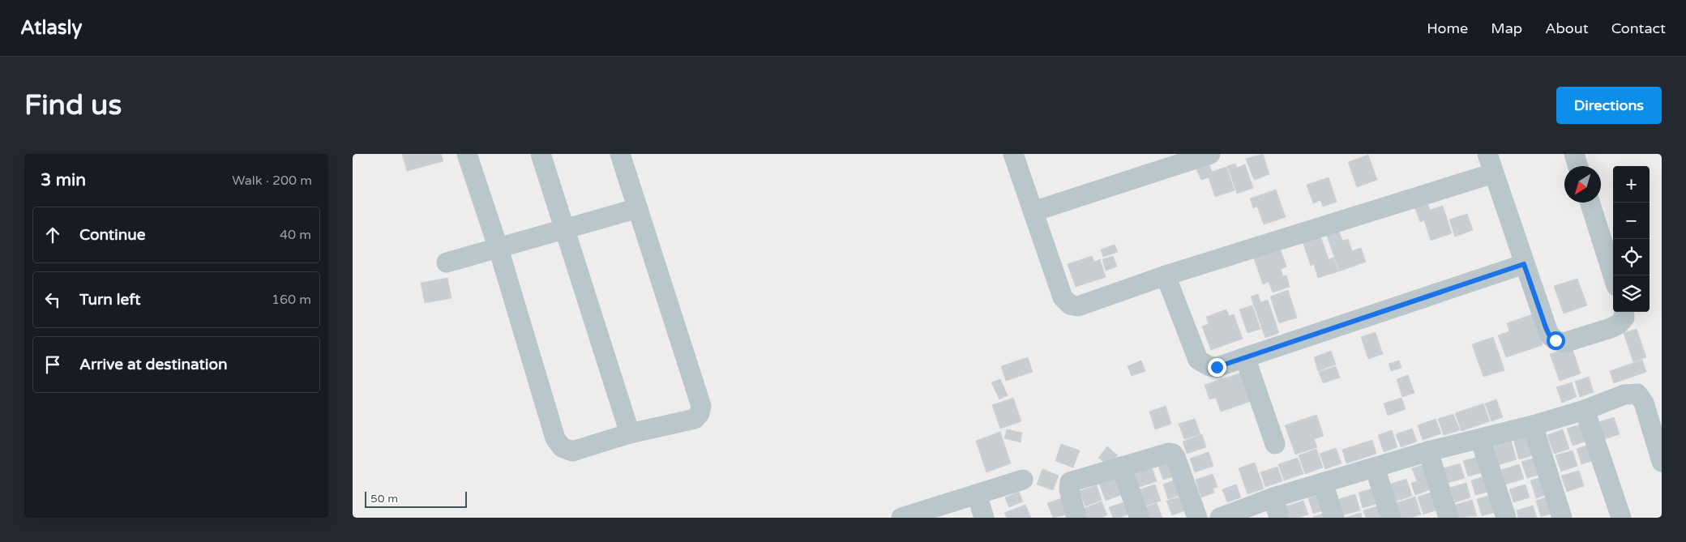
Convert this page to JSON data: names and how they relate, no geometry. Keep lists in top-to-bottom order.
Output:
{
  "scale_bar": "50 m",
  "north": "bottom left",
  "page": {
    "header": "Atlasly",
    "nav": [
      "Home",
      "Map",
      "About",
      "Contact"
    ],
    "buttons": "Directions",
    "title": "Find us",
    "heading": ["3 min", "Walk · 200 m"],
    "map_buttons": ["+", "−"],
    "list": [
      ["Continue", "40 m"],
      ["Turn left", "160 m"],
      "Arrive at destination"
    ],
    "scale": "50 m"
  }
}
